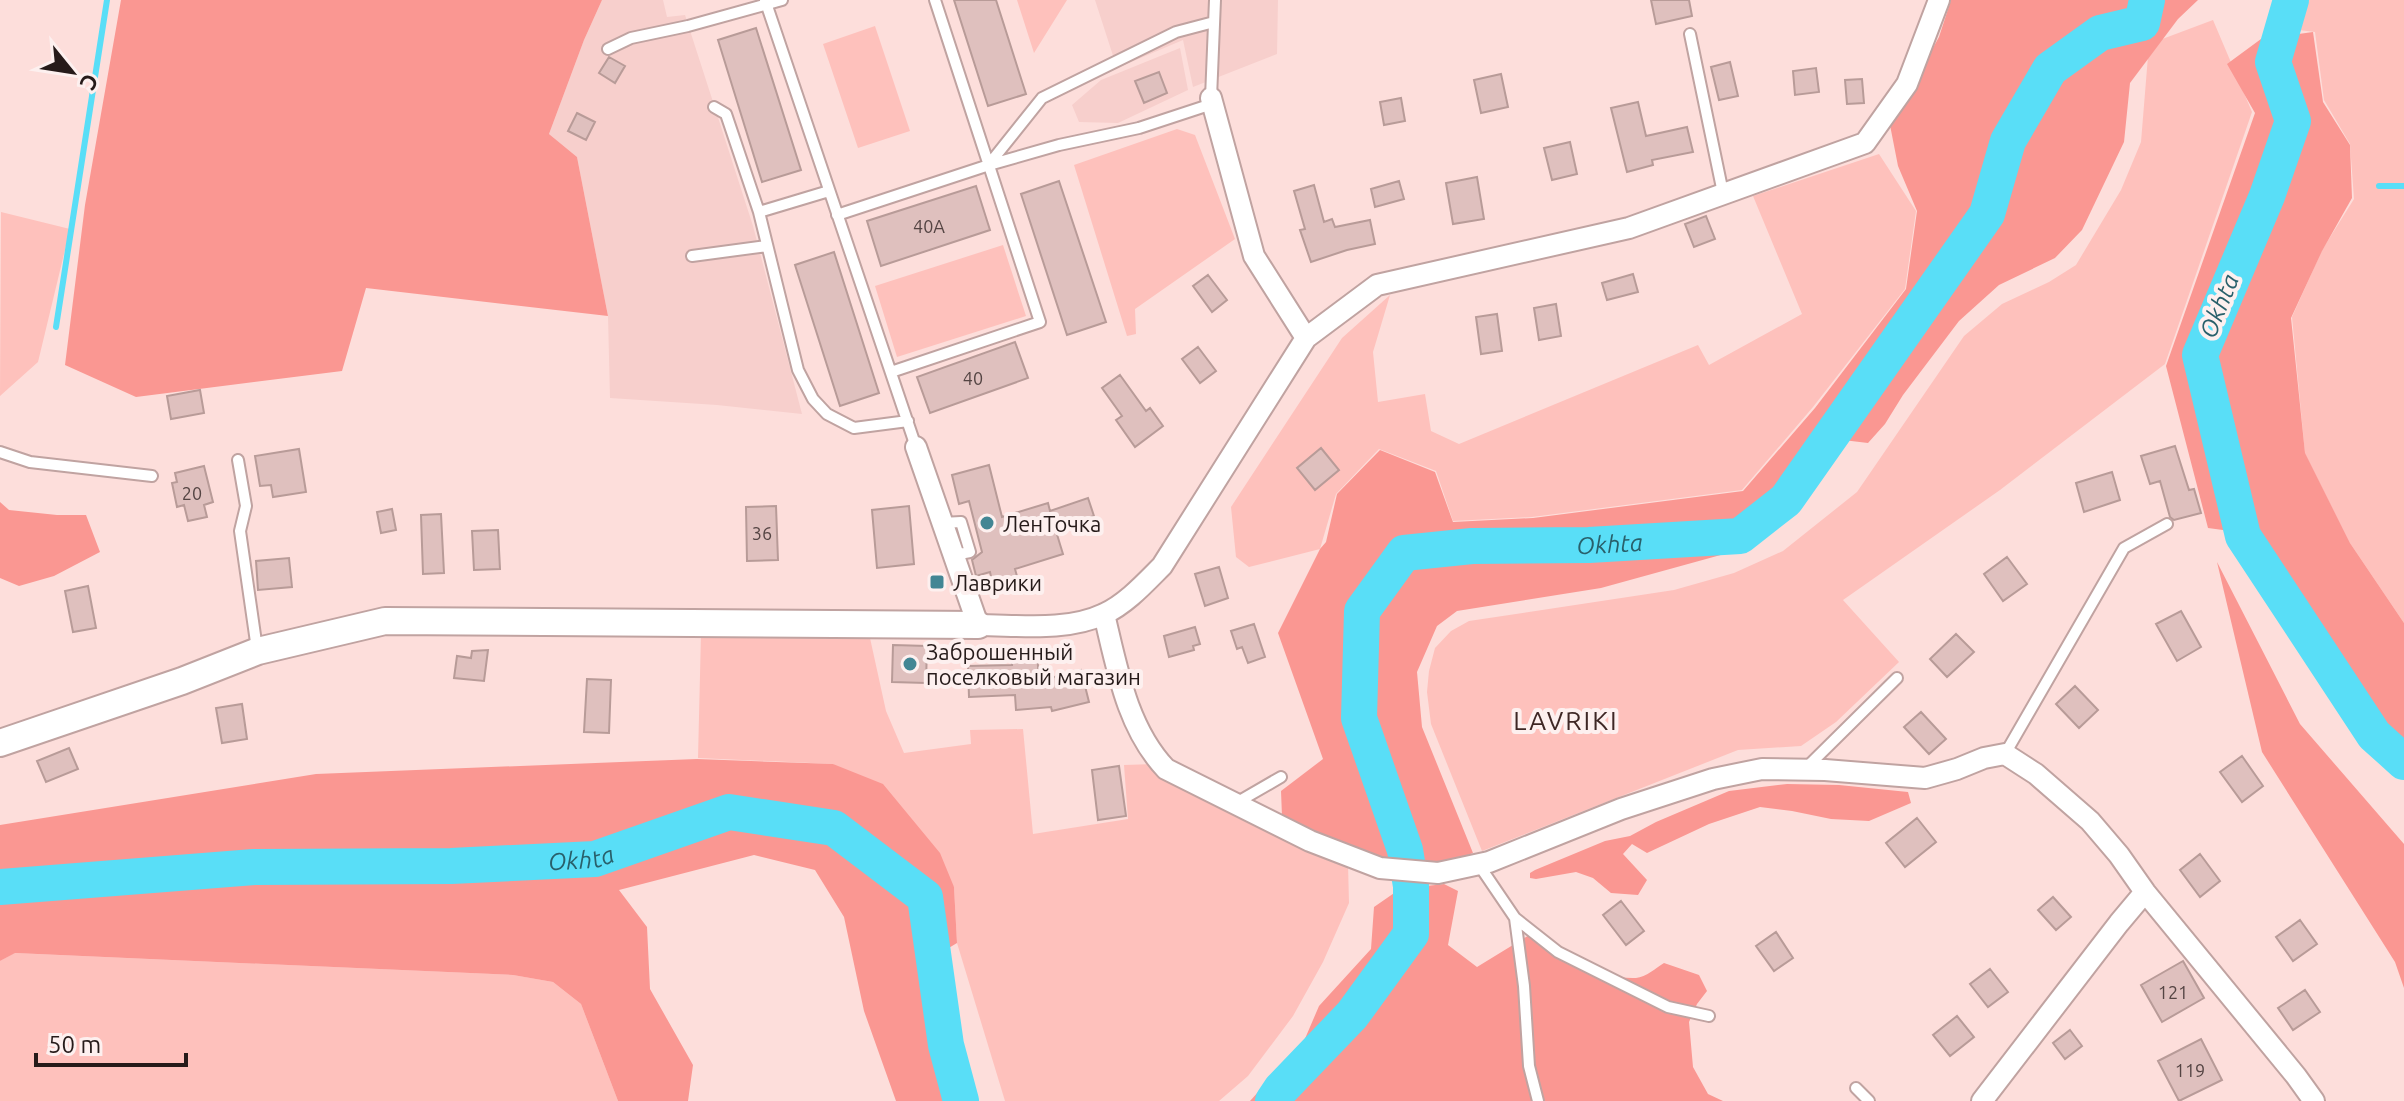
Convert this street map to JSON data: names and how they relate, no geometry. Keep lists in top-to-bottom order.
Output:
{
  "districts": ["LAVRIKI"],
  "water": ["Okhta"],
  "places": {
    "other": ["ЛенТочка", "Заброшенный поселковый магазин"],
    "transit": ["Лаврики"]
  },
  "house_numbers": [
    "40А",
    "40",
    "20",
    "36",
    "121",
    "119"
  ],
  "scale_bar": "50 m",
  "north": "bottom right"
}
